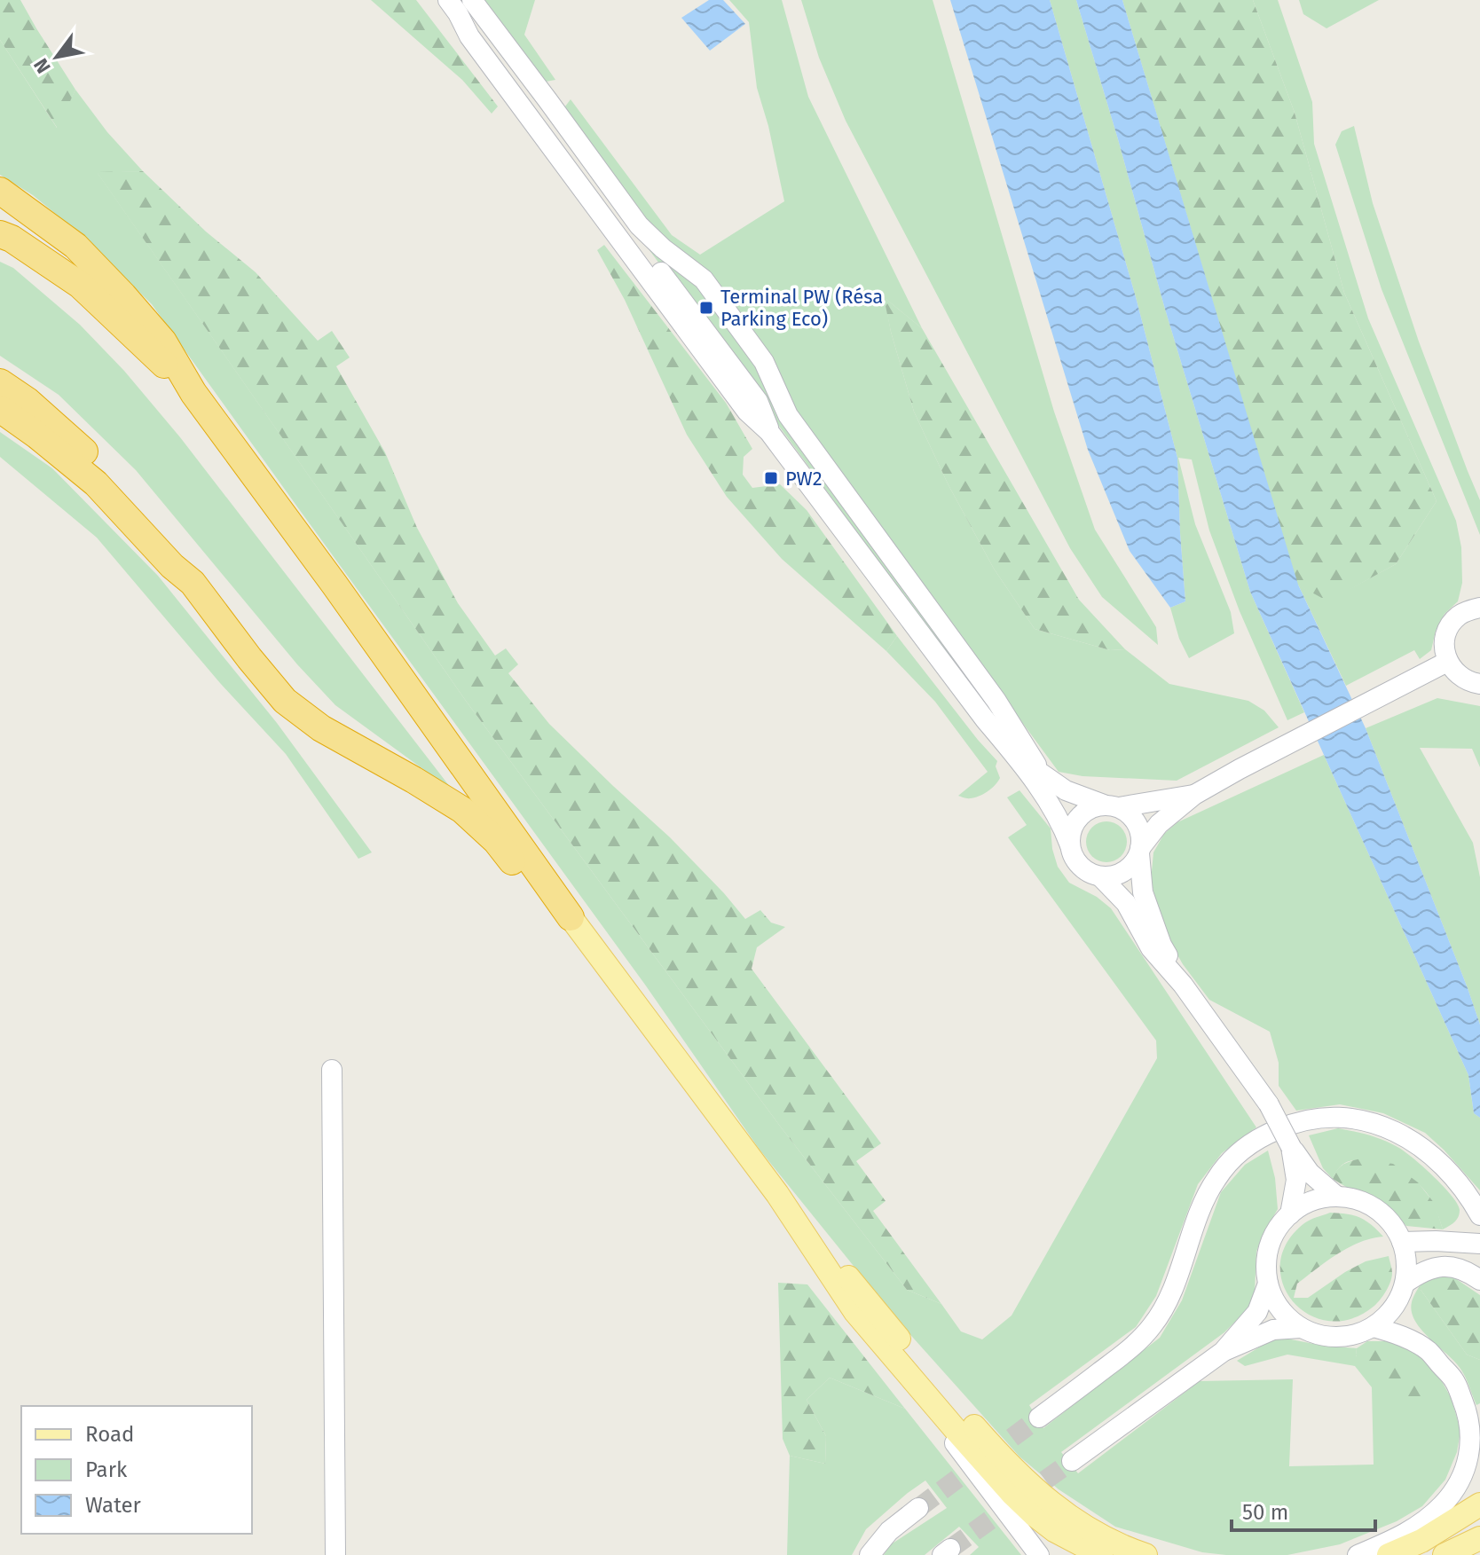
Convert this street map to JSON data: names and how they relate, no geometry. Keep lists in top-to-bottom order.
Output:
{
  "places": {
    "transit": ["Terminal PW (Résa Parking Eco)", "PW2"]
  },
  "legend": ["Road", "Park", "Water"],
  "scale_bar": "50 m",
  "north": "bottom left"
}
